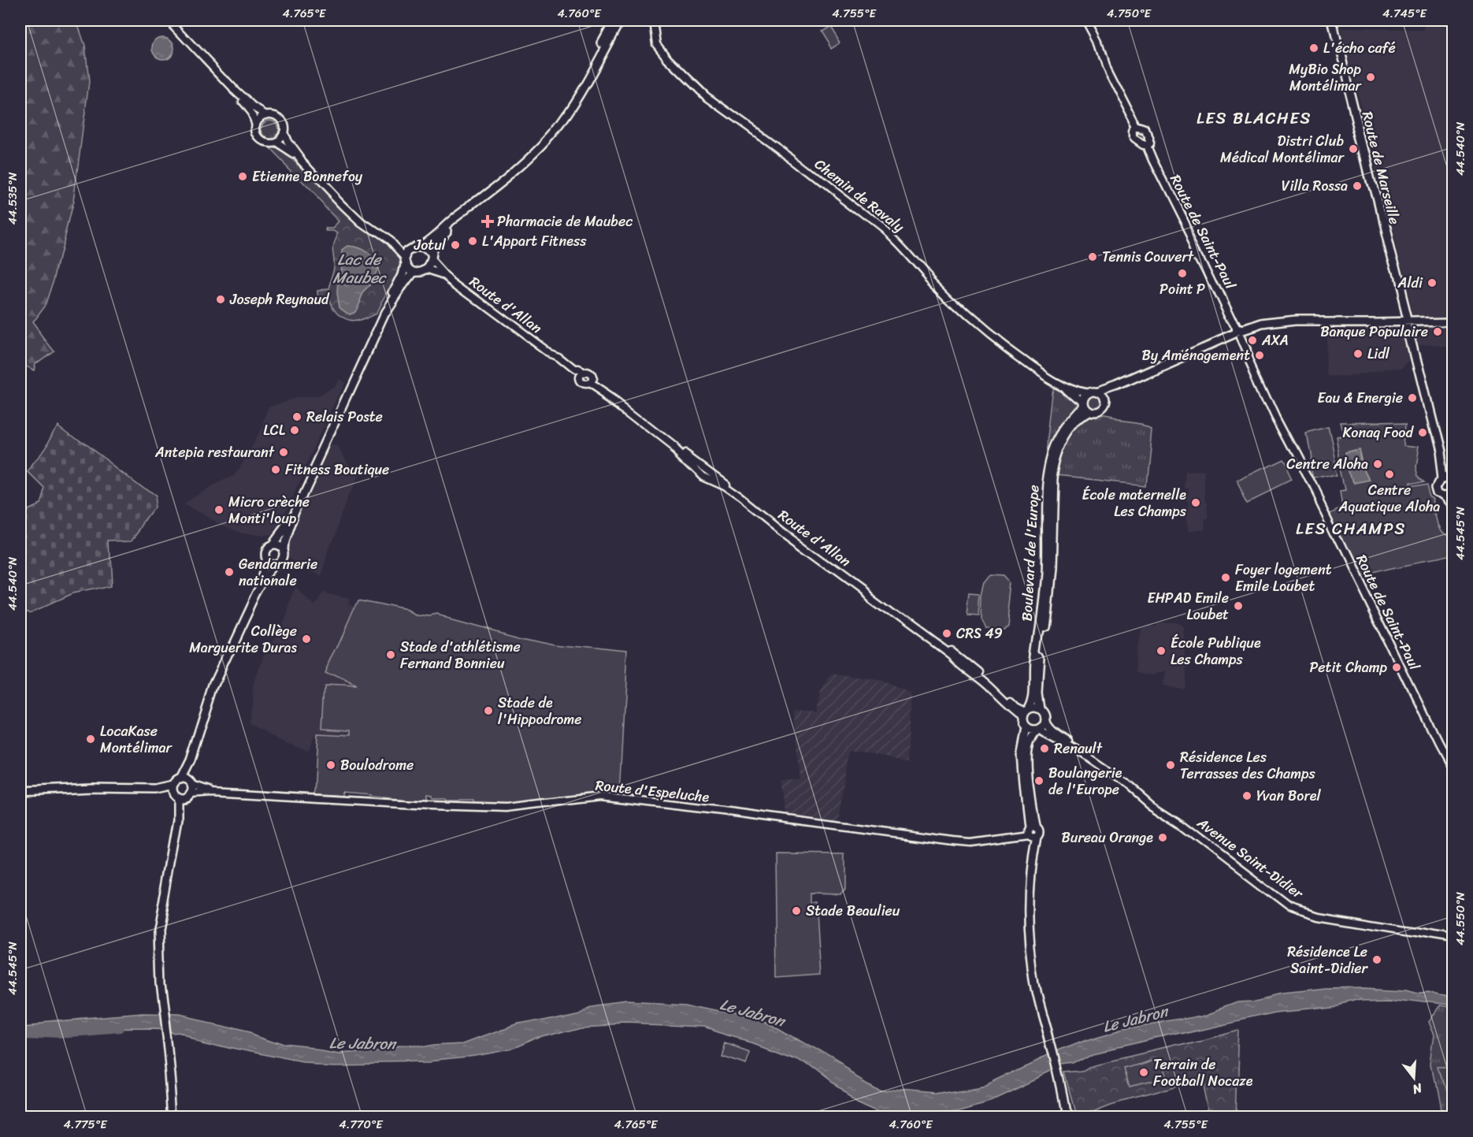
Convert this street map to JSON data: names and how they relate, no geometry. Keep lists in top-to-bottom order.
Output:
{
  "streets": {
    "main road": ["Route de Marseille", "Boulevard de l'Europe"],
    "street": [
      "Chemin de Ravaly",
      "Route de Saint-Paul",
      "Route d'Allan",
      "Route d'Espeluche",
      "Avenue Saint-Didier"
    ]
  },
  "crossings": [
    ["Chemin de Ravaly", "Boulevard de l'Europe"],
    ["Route d'Allan", "Boulevard de l'Europe"]
  ],
  "districts": ["LES BLACHES", "LES CHAMPS"],
  "water": ["Lac de Maubec", "Le Jabron"],
  "places": {
    "other": [
      "L'écho café",
      "MyBio Shop Montélimar",
      "Distri Club Médical Montélimar",
      "Etienne Bonnefoy",
      "Villa Rossa",
      "L'Appart Fitness",
      "Jotul",
      "Tennis Couvert",
      "Point P",
      "Aldi",
      "Joseph Reynaud",
      "Banque Populaire",
      "AXA",
      "Lidl",
      "By Aménagement",
      "Eau & Energie",
      "Relais Poste",
      "LCL",
      "Konaq Food",
      "Antepia restaurant",
      "Centre Aloha",
      "Fitness Boutique",
      "Centre Aquatique Aloha",
      "École maternelle Les Champs",
      "Micro crèche Monti'loup",
      "Gendarmerie nationale",
      "Foyer logement Emile Loubet",
      "EHPAD Emile Loubet",
      "CRS 49",
      "Collège Marguerite Duras",
      "École Publique Les Champs",
      "Stade d'athlétisme Fernand Bonnieu",
      "Petit Champ",
      "Stade de l'Hippodrome",
      "LocaKase Montélimar",
      "Renault",
      "Boulodrome",
      "Résidence Les Terrasses des Champs",
      "Boulangerie de l'Europe",
      "Yvan Borel",
      "Bureau Orange",
      "Stade Beaulieu",
      "Résidence Le Saint-Didier",
      "Terrain de Football Nocaze"
    ],
    "health": ["Pharmacie de Maubec"]
  },
  "north": "bottom",
  "coordinates": [
    "4.765°E",
    "4.760°E",
    "4.755°E",
    "4.750°E",
    "4.745°E",
    "44.540°N",
    "44.535°N",
    "44.545°N",
    "44.550°N",
    "4.775°E",
    "4.770°E"
  ]
}
